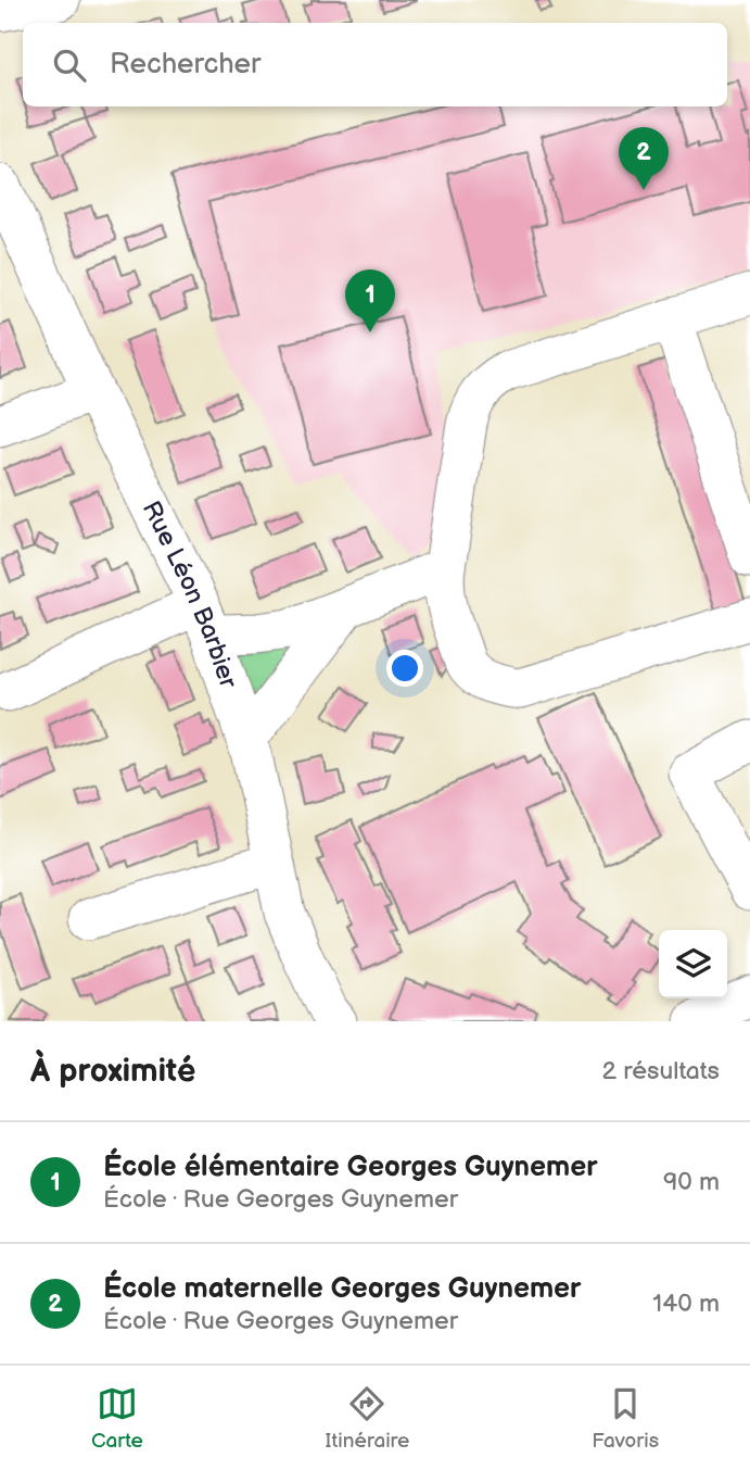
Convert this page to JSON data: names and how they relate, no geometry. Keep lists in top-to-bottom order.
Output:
{
  "streets": {
    "street": ["Rue Léon Barbier"]
  },
  "page": {
    "search": "Rechercher",
    "pins": ["2", "1"],
    "heading": ["À proximité", "2 résultats"],
    "list": [
      {
        "mark": "1",
        "name": "École élémentaire Georges Guynemer",
        "note": "École · Rue Georges Guynemer",
        "value": "90 m"
      },
      {
        "mark": "2",
        "name": "École maternelle Georges Guynemer",
        "note": "École · Rue Georges Guynemer",
        "value": "140 m"
      }
    ],
    "nav": ["Carte", "Itinéraire", "Favoris"]
  }
}
